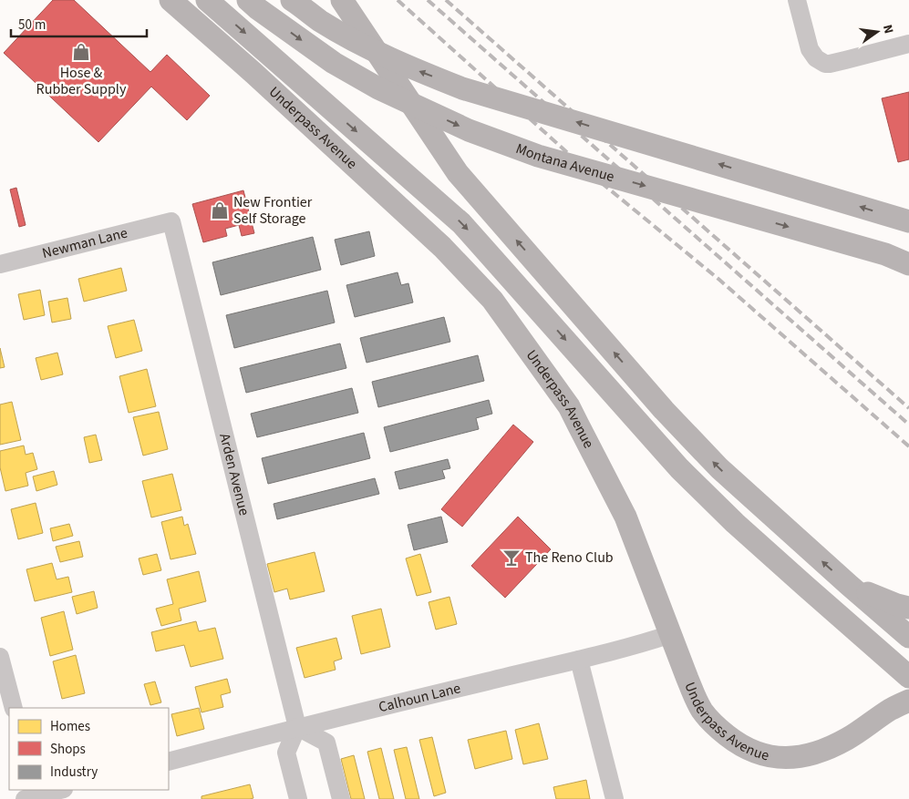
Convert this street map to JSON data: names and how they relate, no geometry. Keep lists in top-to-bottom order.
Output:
{
  "streets": {
    "main road": ["Underpass Avenue", "Montana Avenue"],
    "street": ["Newman Lane", "Arden Avenue", "Calhoun Lane"]
  },
  "crossings": [
    ["Underpass Avenue", "Calhoun Lane"],
    ["Newman Lane", "Arden Avenue"],
    ["Arden Avenue", "Calhoun Lane"]
  ],
  "places": {
    "shop": ["Hose & Rubber Supply", "New Frontier Self Storage"],
    "bar": ["The Reno Club"]
  },
  "legend": ["Homes", "Shops", "Industry"],
  "scale_bar": "50 m",
  "north": "right"
}
